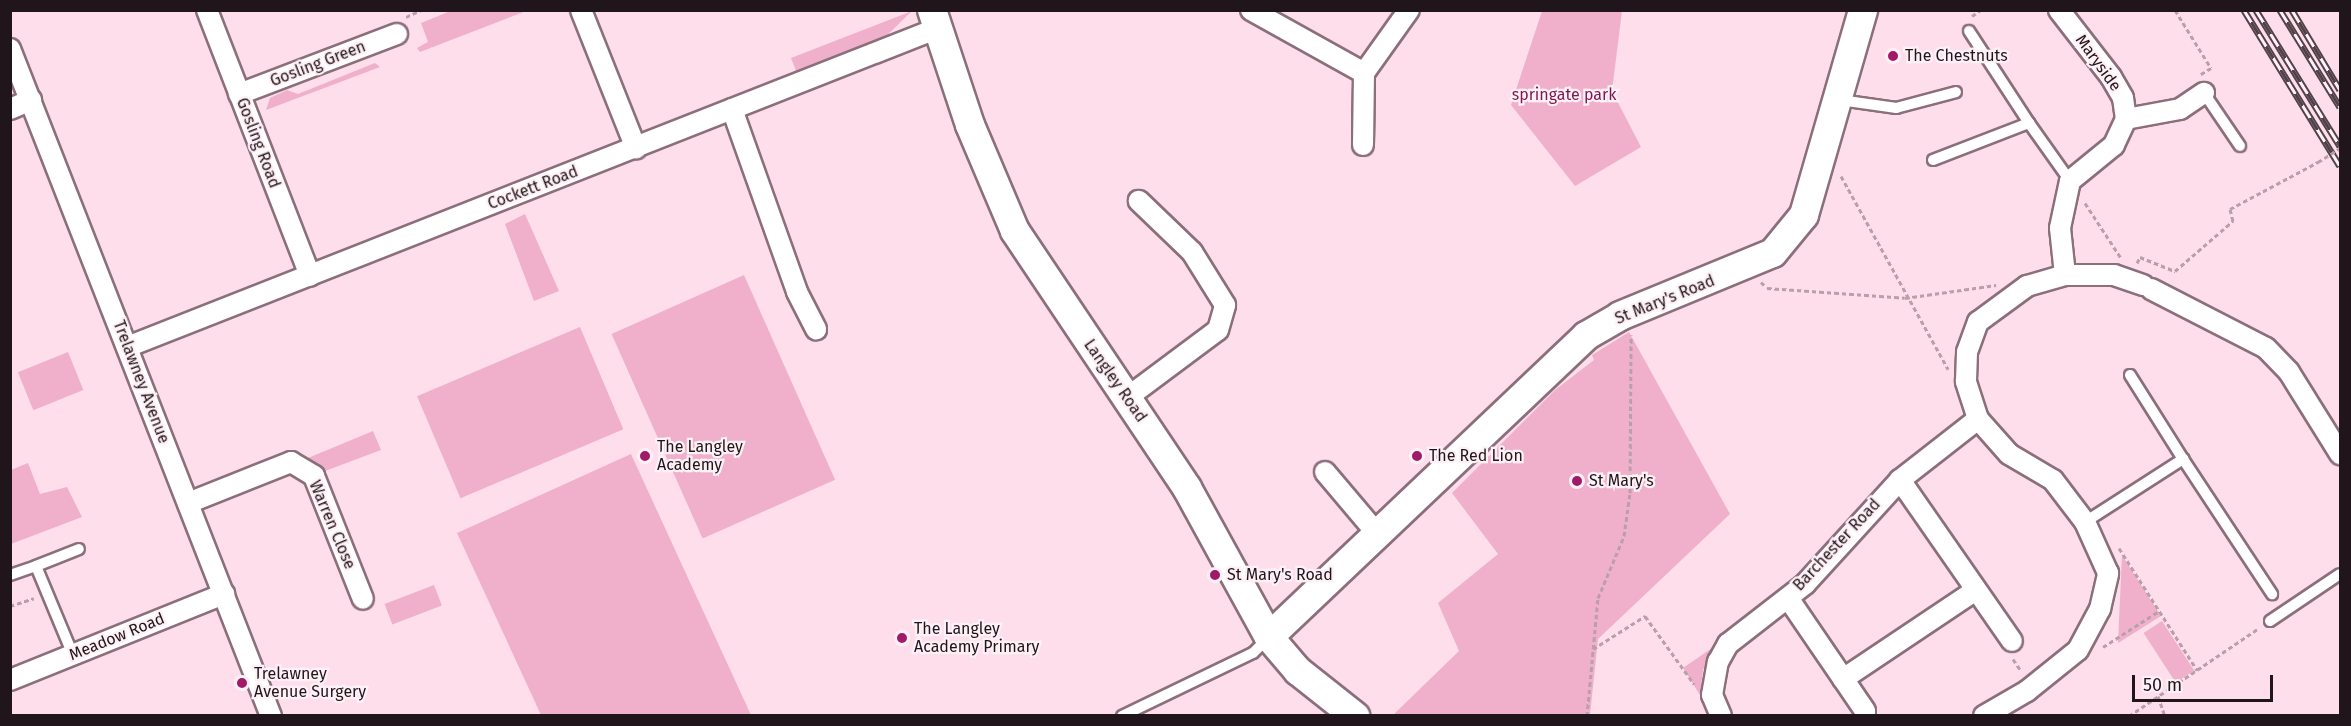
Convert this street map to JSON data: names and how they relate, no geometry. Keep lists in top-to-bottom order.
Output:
{
  "streets": {
    "street": [
      "Maryside",
      "Gosling Green",
      "Gosling Road",
      "Cockett Road",
      "St Mary's Road",
      "Langley Road",
      "Trelawney Avenue",
      "Warren Close",
      "Barchester Road",
      "Meadow Road"
    ]
  },
  "crossings": [
    ["Gosling Green", "Gosling Road"],
    ["Gosling Road", "Cockett Road"],
    ["Cockett Road", "Langley Road"],
    ["Cockett Road", "Trelawney Avenue"],
    ["St Mary's Road", "Langley Road"],
    ["Trelawney Avenue", "Warren Close"],
    ["Trelawney Avenue", "Meadow Road"]
  ],
  "parks": ["springate park"],
  "places": [
    "The Chestnuts",
    "The Langley Academy",
    "The Red Lion",
    "St Mary's",
    "St Mary's Road",
    "The Langley Academy Primary",
    "Trelawney Avenue Surgery"
  ],
  "scale_bar": "50 m"
}
